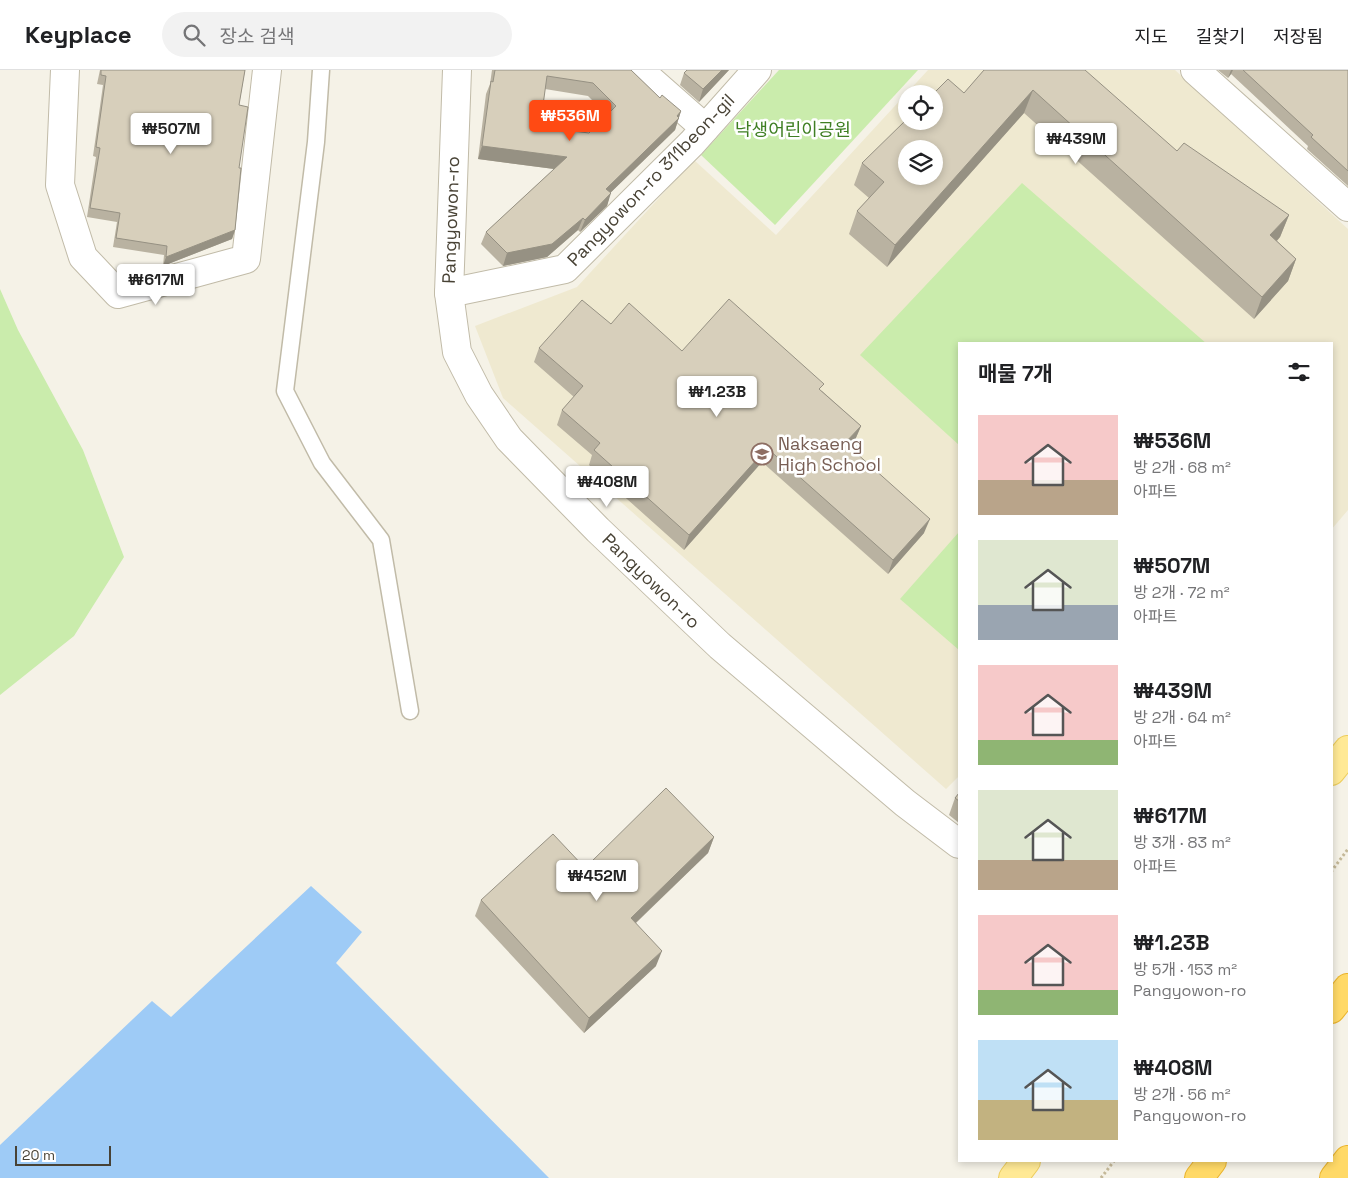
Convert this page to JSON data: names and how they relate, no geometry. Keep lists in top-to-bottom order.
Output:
{
  "streets": {
    "street": ["Pangyowon-ro 311beon-gil", "Pangyowon-ro"]
  },
  "crossings": [
    ["Pangyowon-ro 311beon-gil", "Pangyowon-ro"]
  ],
  "parks": ["낙생어린이공원"],
  "places": {
    "school or university": ["Naksaeng High School"]
  },
  "scale_bar": "20 m",
  "page": {
    "header": "Keyplace",
    "search": "장소 검색",
    "nav": ["지도", "길찾기", "저장됨"],
    "price": [
      "₩536M",
      "₩507M",
      "₩439M",
      "₩617M",
      "₩1.23B",
      "₩408M",
      "₩452M"
    ],
    "heading": "매물 7개",
    "list": [
      {
        "name": "₩536M",
        "note": "방 2개 · 68 m² · 아파트"
      },
      {
        "name": "₩507M",
        "note": "방 2개 · 72 m² · 아파트"
      },
      {
        "name": "₩439M",
        "note": "방 2개 · 64 m² · 아파트"
      },
      {
        "name": "₩617M",
        "note": "방 3개 · 83 m² · 아파트"
      },
      {
        "name": "₩1.23B",
        "note": "방 5개 · 153 m² · Pangyowon-ro"
      },
      {
        "name": "₩408M",
        "note": "방 2개 · 56 m² · Pangyowon-ro"
      }
    ],
    "scale": "20 m"
  }
}
